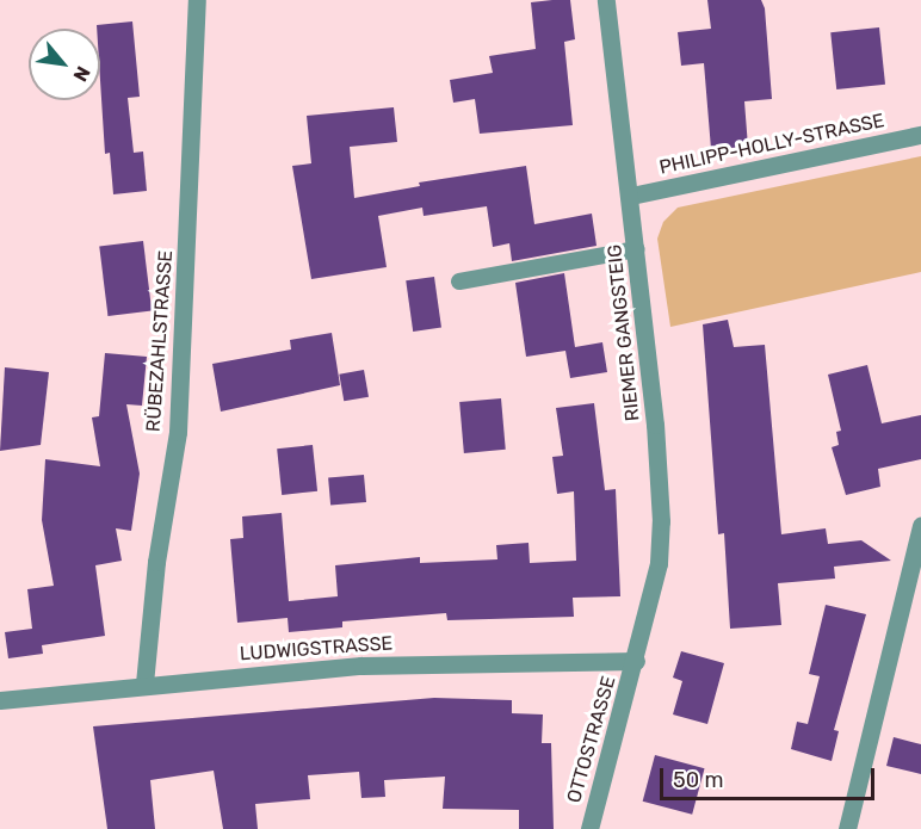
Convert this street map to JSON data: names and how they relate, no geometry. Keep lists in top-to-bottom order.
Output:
{
  "streets": {
    "street": [
      "PHILIPP-HOLLY-STRASSE",
      "RIEMER GANGSTEIG",
      "RÜBEZAHLSTRASSE",
      "LUDWIGSTRASSE",
      "OTTOSTRASSE"
    ]
  },
  "crossings": [
    ["PHILIPP-HOLLY-STRASSE", "RIEMER GANGSTEIG"],
    ["RIEMER GANGSTEIG", "LUDWIGSTRASSE"],
    ["RIEMER GANGSTEIG", "OTTOSTRASSE"],
    ["RÜBEZAHLSTRASSE", "LUDWIGSTRASSE"],
    ["LUDWIGSTRASSE", "OTTOSTRASSE"]
  ],
  "scale_bar": "50 m",
  "north": "bottom right"
}
